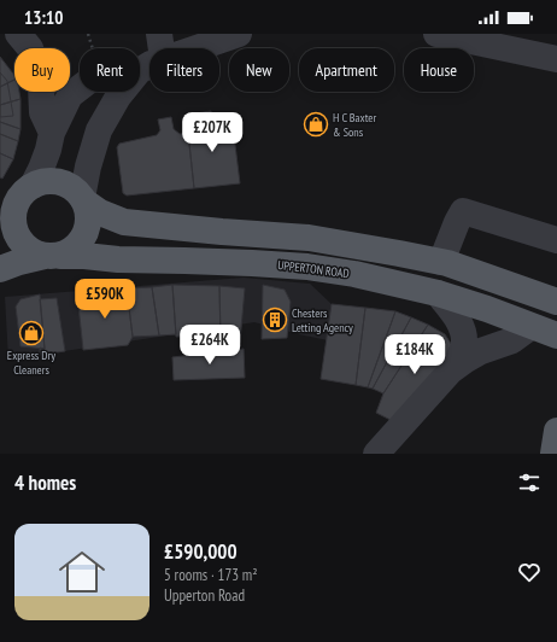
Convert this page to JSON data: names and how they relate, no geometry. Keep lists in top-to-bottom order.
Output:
{
  "streets": {
    "main road": ["UPPERTON ROAD"]
  },
  "places": {
    "shop": ["H C Baxter & Sons", "Express Dry Cleaners"],
    "building": ["Chesters Letting Agency"]
  },
  "page": {
    "status": "13:10",
    "chip": [
      "Buy",
      "Rent",
      "Filters",
      "New",
      "Apartment",
      "House"
    ],
    "price": [
      "£207K",
      "£590K",
      "£264K",
      "£184K"
    ],
    "heading": "4 homes",
    "list": [
      {
        "name": "£590,000",
        "note": "5 rooms · 173 m² · Upperton Road"
      }
    ]
  }
}
